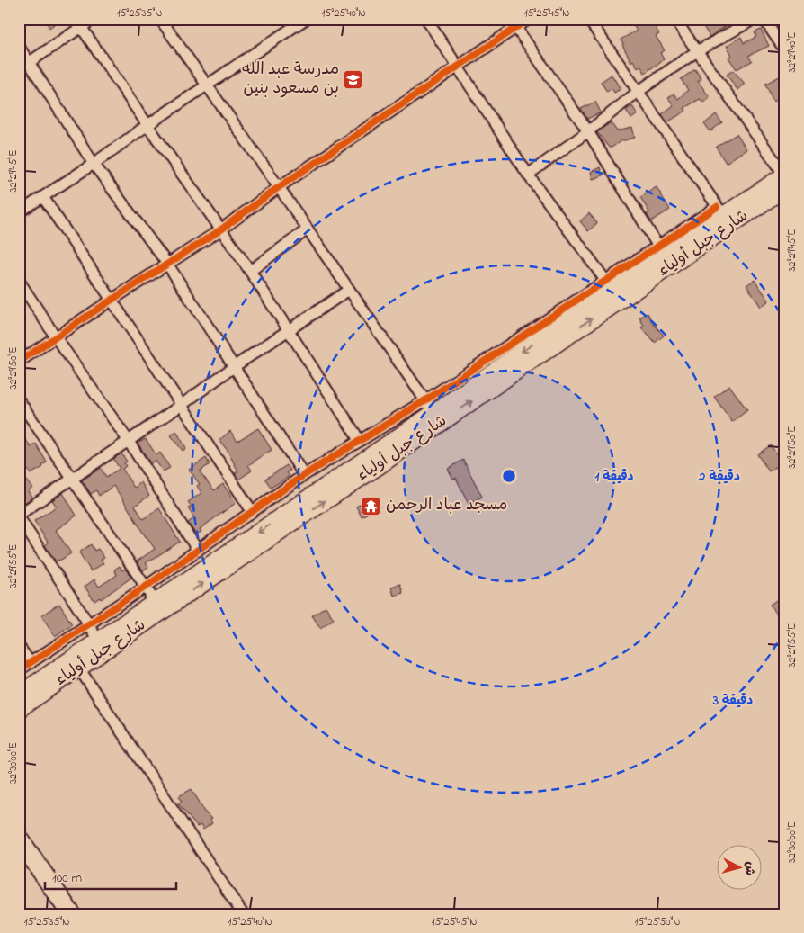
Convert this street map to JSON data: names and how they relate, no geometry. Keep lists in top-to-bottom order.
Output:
{
  "streets": {
    "main road": ["شارع جبل أولياء"]
  },
  "places": {
    "school or university": ["مدرسة عبد الله بن مسعود بنين"],
    "temple": ["مسجد عباد الرحمن"]
  },
  "scale_bar": "100 m",
  "north": "right",
  "coordinates": [
    "15°25'35\"N",
    "15°25'40\"N",
    "15°25'45\"N",
    "32°29'40\"E",
    "32°29'45\"E",
    "32°29'50\"E",
    "32°29'55\"E",
    "32°30'00\"E",
    "15°25'50\"N"
  ],
  "rings": ["1 دقيقة", "2 دقيقة", "3 دقيقة"]
}
